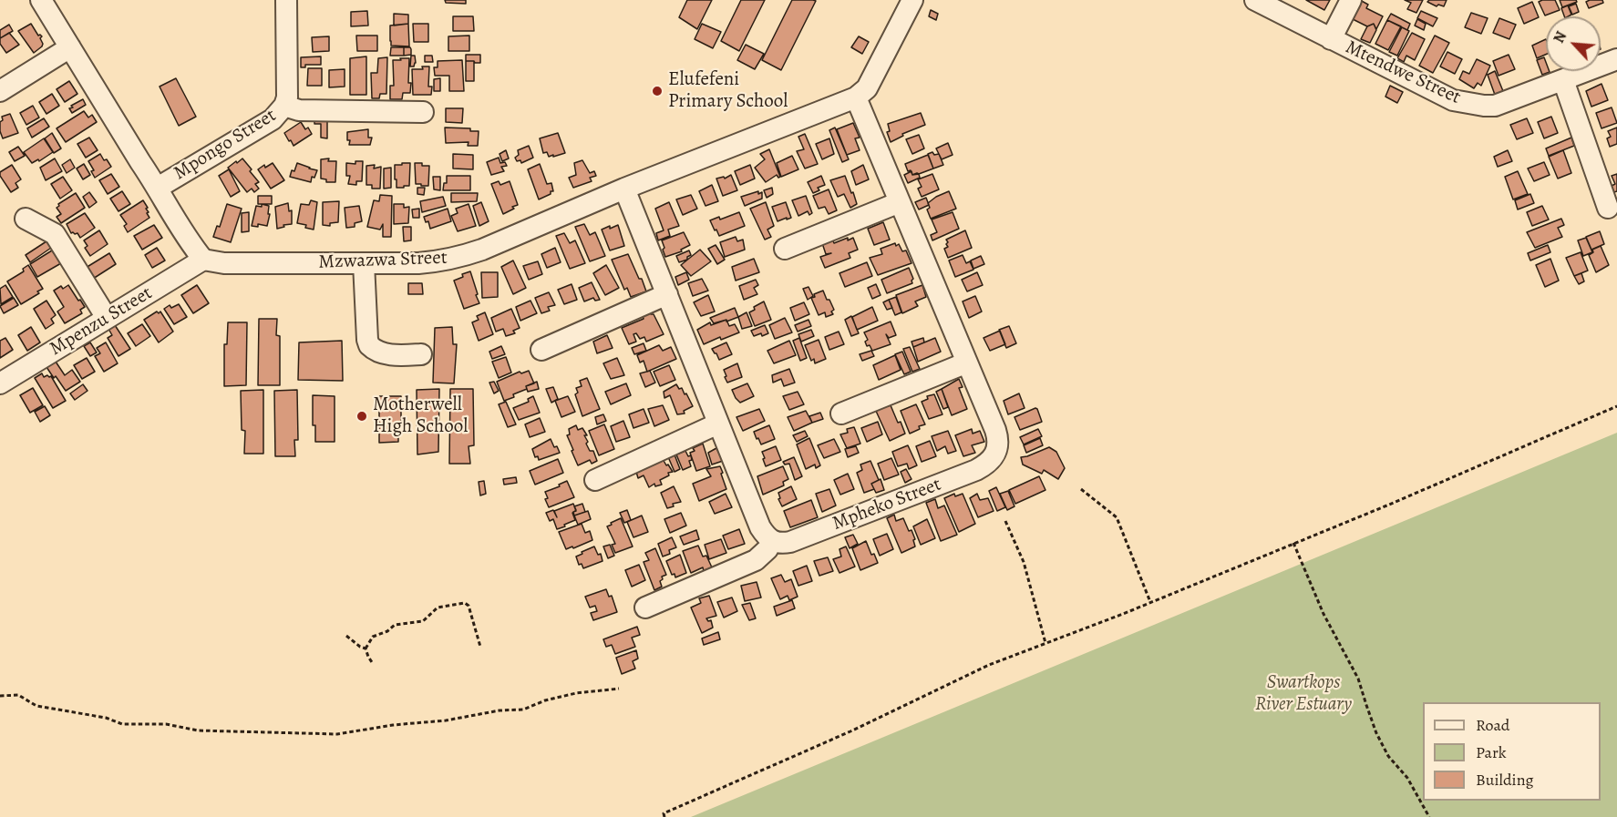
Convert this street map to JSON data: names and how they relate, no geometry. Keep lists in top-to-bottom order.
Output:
{
  "streets": {
    "street": [
      "Mtendwe Street",
      "Mpongo Street",
      "Mzwazwa Street",
      "Mpenzu Street",
      "Mpheko Street"
    ]
  },
  "crossings": [
    ["Mzwazwa Street", "Mpenzu Street"],
    ["Mzwazwa Street", "Mpheko Street"]
  ],
  "parks": ["Swartkops River Estuary"],
  "places": ["Elufefeni Primary School", "Motherwell High School"],
  "legend": ["Road", "Park", "Building"],
  "north": "top left"
}
